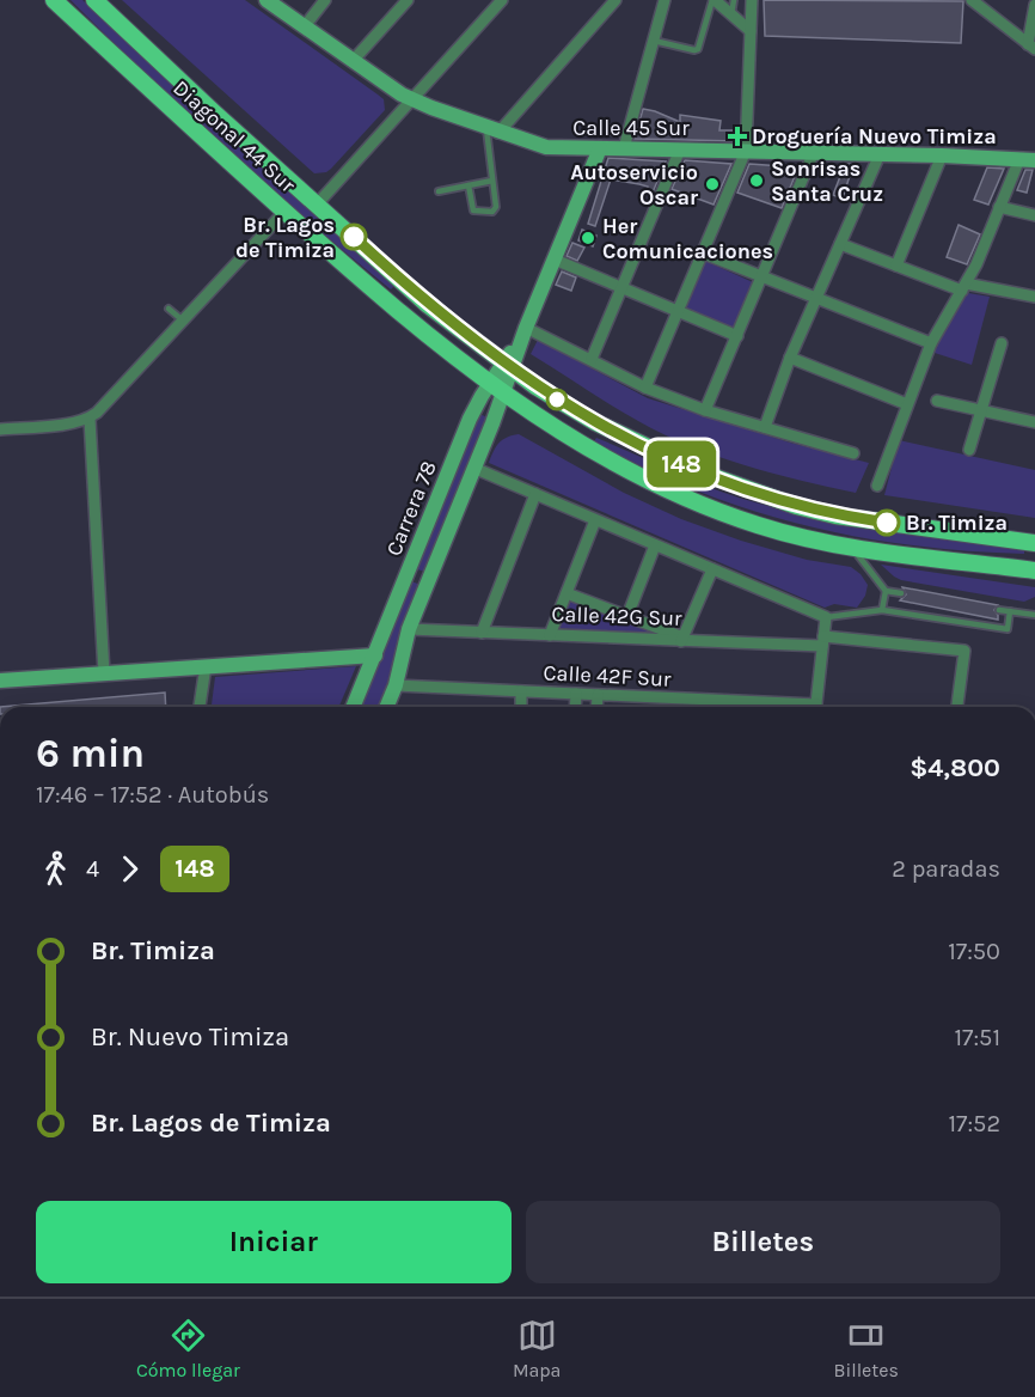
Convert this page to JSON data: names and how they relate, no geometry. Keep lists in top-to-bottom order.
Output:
{
  "streets": {
    "main road": ["Diagonal 44 Sur"],
    "street": [
      "Calle 45 Sur",
      "Carrera 78",
      "Calle 42G Sur",
      "Calle 42F Sur"
    ]
  },
  "crossings": [
    ["Calle 45 Sur", "Carrera 78"],
    ["Diagonal 44 Sur", "Carrera 78"],
    ["Carrera 78", "Calle 42G Sur"],
    ["Carrera 78", "Calle 42F Sur"]
  ],
  "places": {
    "health": ["Droguería Nuevo Timiza"],
    "other": [
      "Sonrisas Santa Cruz",
      "Autoservicio Oscar",
      "Br. Lagos de Timiza",
      "Her Comunicaciones",
      "Br. Timiza"
    ]
  },
  "lines": ["bus line 148"],
  "page": {
    "on_map": "148",
    "heading": ["6 min", "17:46 – 17:52 · Autobús", "$4,800"],
    "legs": ["4", "148", "2 paradas"],
    "list": [
      {
        "name": "Br. Timiza",
        "value": "17:50"
      },
      {
        "name": "Br. Nuevo Timiza",
        "value": "17:51"
      },
      {
        "name": "Br. Lagos de Timiza",
        "value": "17:52"
      }
    ],
    "buttons": ["Iniciar", "Billetes"],
    "tabs": ["Cómo llegar", "Mapa", "Billetes"]
  }
}
